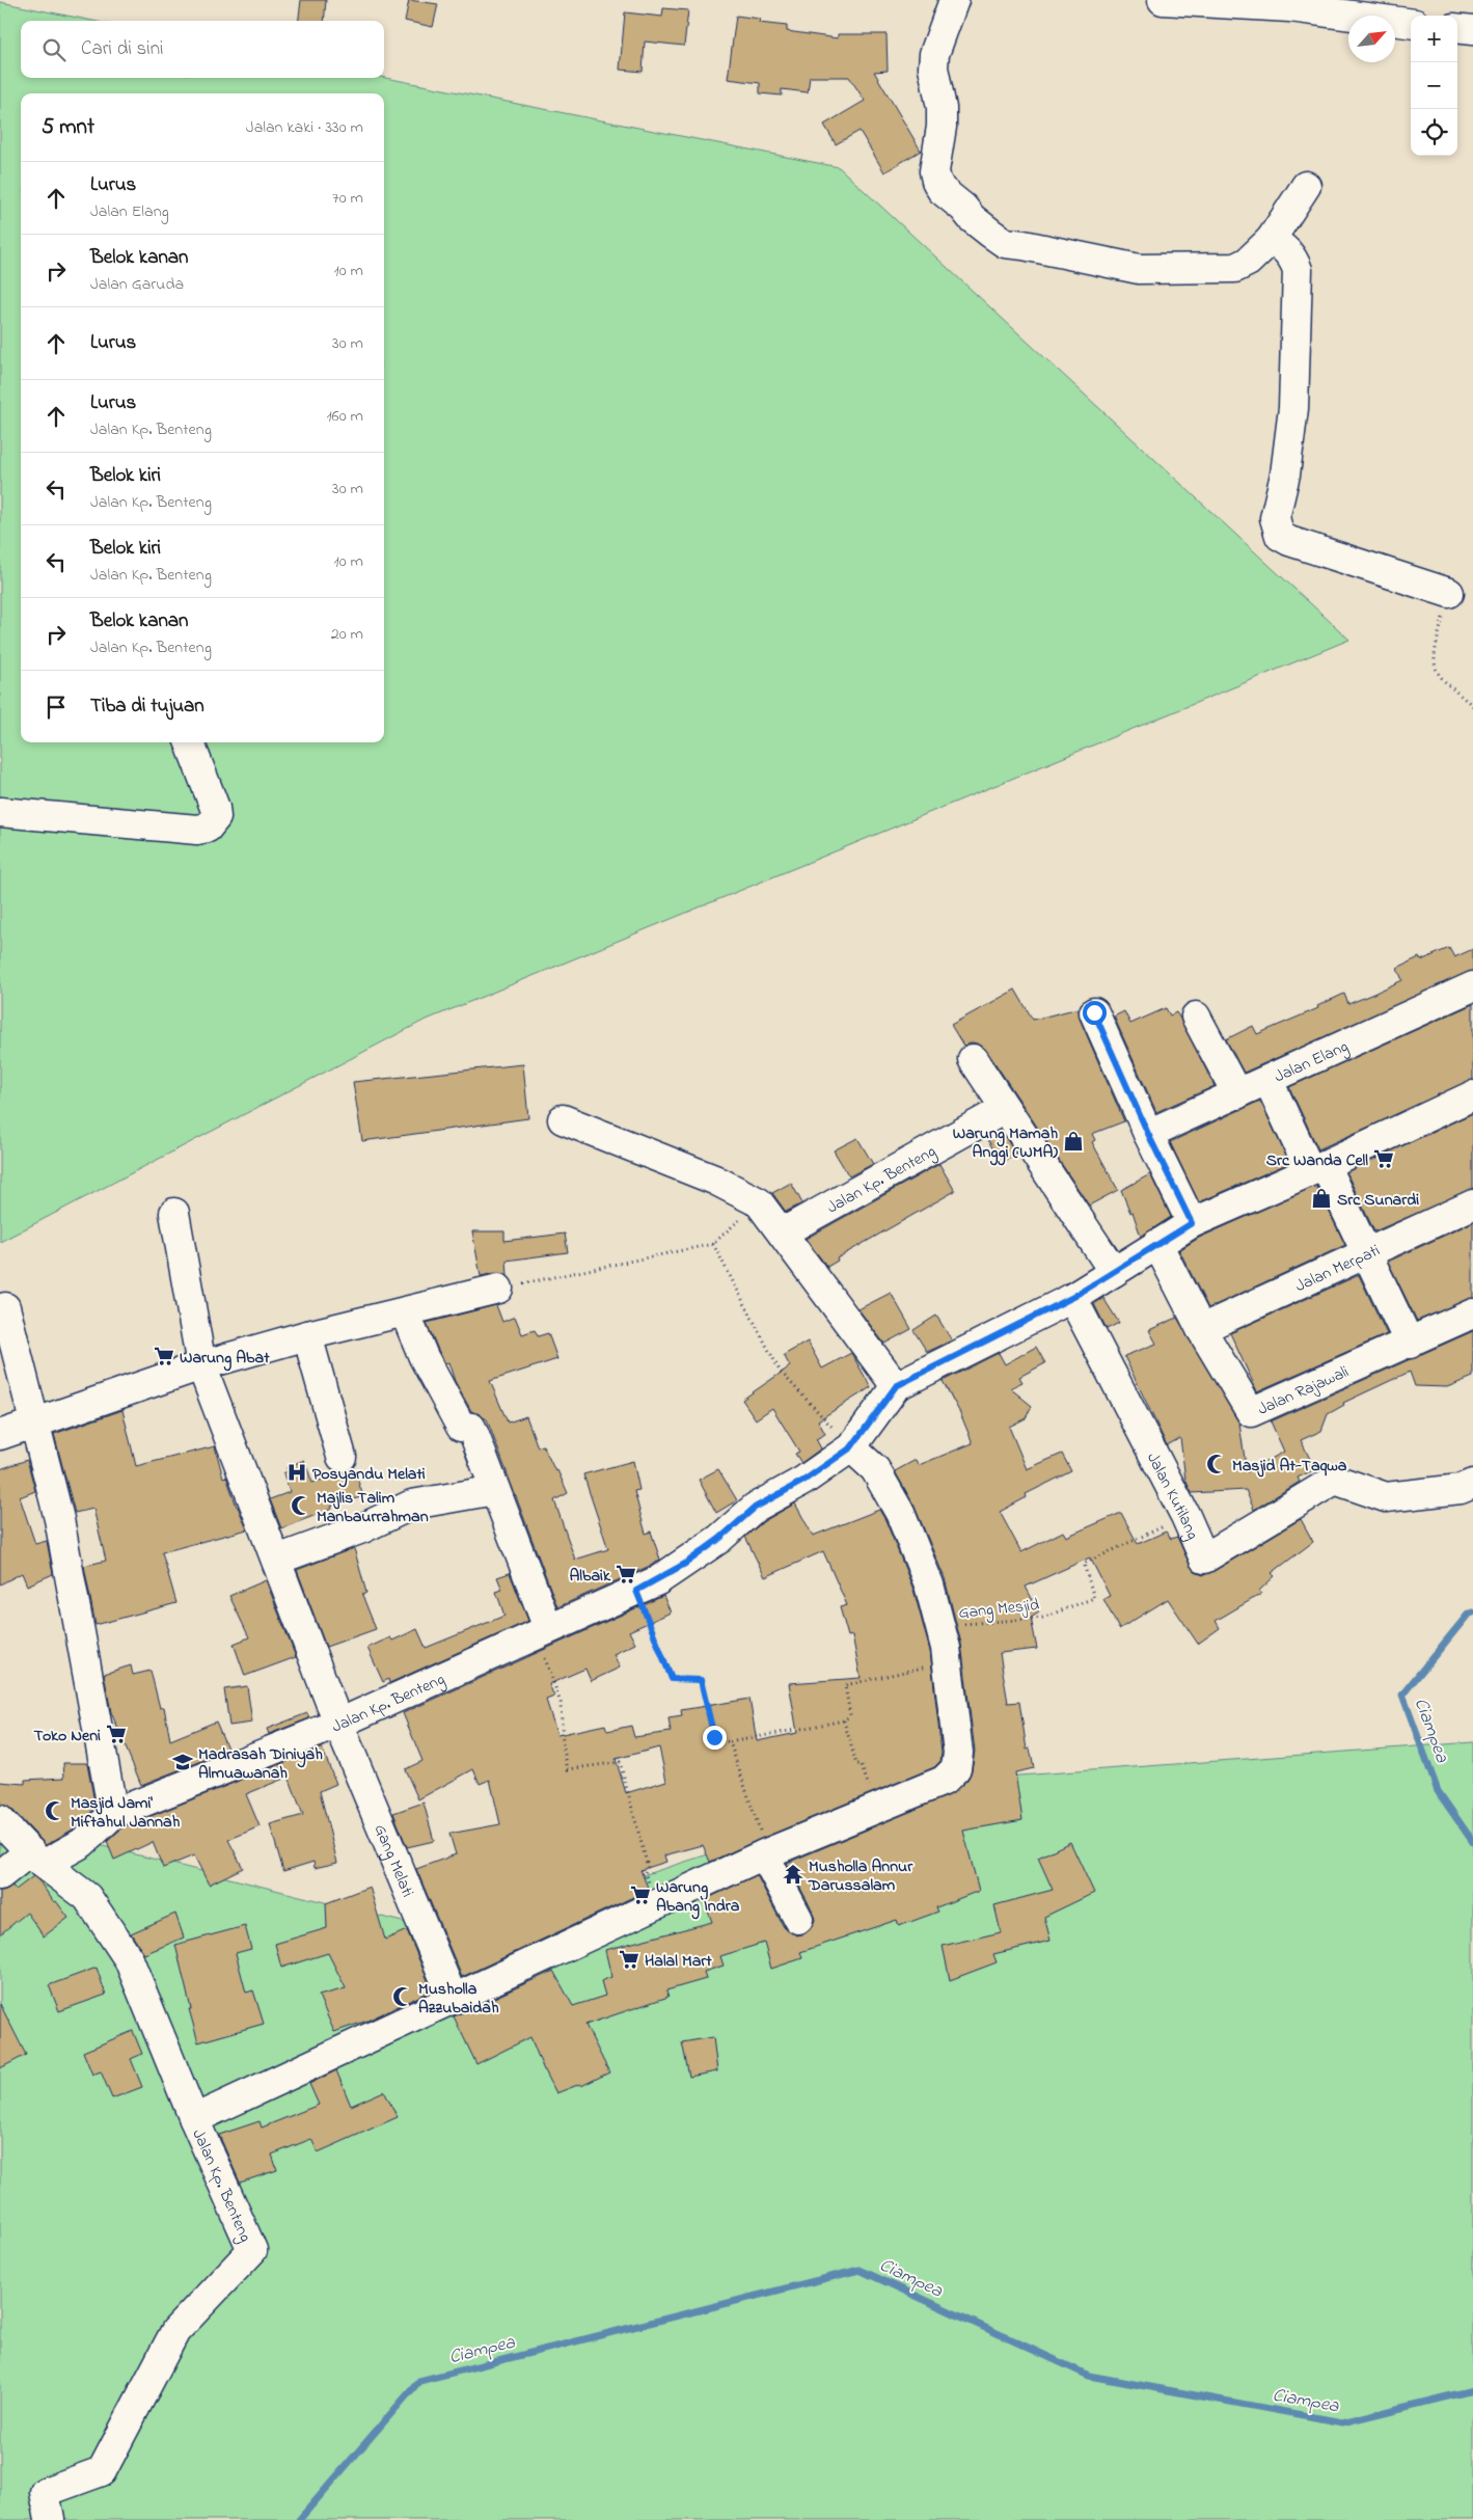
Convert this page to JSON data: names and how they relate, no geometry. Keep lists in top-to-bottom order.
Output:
{
  "streets": {
    "street": [
      "Jalan Elang",
      "Jalan Kp. Benteng",
      "Jalan Merpati",
      "Jalan Rajawali",
      "Jalan Kutilang",
      "Gang Melati"
    ],
    "path": ["Gang Mesjid"]
  },
  "crossings": [
    ["Jalan Kp. Benteng", "Jalan Rajawali"],
    ["Jalan Kp. Benteng", "Jalan Kutilang"],
    ["Jalan Kp. Benteng", "Gang Mesjid"],
    ["Jalan Kp. Benteng", "Gang Melati"],
    ["Jalan Merpati", "Jalan Rajawali"],
    ["Jalan Kutilang", "Gang Mesjid"]
  ],
  "water": ["Ciampea"],
  "places": {
    "shop": ["Warung Mamah Anggi (WMA)", "Src Sunardi"],
    "supermarket": [
      "Src Wanda Cell",
      "Warung Abat",
      "Albaik",
      "Toko Neni",
      "Warung Abang Indra",
      "Halal Mart"
    ],
    "mosque": [
      "Masjid At-Taqwa",
      "Majlis Talim Manbaurrahman",
      "Masjid Jami' Miftahul Jannah",
      "Musholla Azzubaidah"
    ],
    "hospital": ["Posyandu Melati"],
    "school or university": ["Madrasah Diniyah Almuawanah"],
    "temple": ["Musholla Annur Darussalam"]
  },
  "north": "top right",
  "page": {
    "map_buttons": ["+", "−"],
    "search": "Cari di sini",
    "heading": ["5 mnt", "Jalan kaki · 330 m"],
    "list": [
      ["Lurus", "Jalan Elang", "70 m"],
      ["Belok kanan", "Jalan Garuda", "10 m"],
      ["Lurus", "30 m"],
      ["Lurus", "Jalan Kp. Benteng", "160 m"],
      ["Belok kiri", "Jalan Kp. Benteng", "30 m"],
      ["Belok kiri", "Jalan Kp. Benteng", "10 m"],
      ["Belok kanan", "Jalan Kp. Benteng", "20 m"],
      "Tiba di tujuan"
    ]
  }
}
